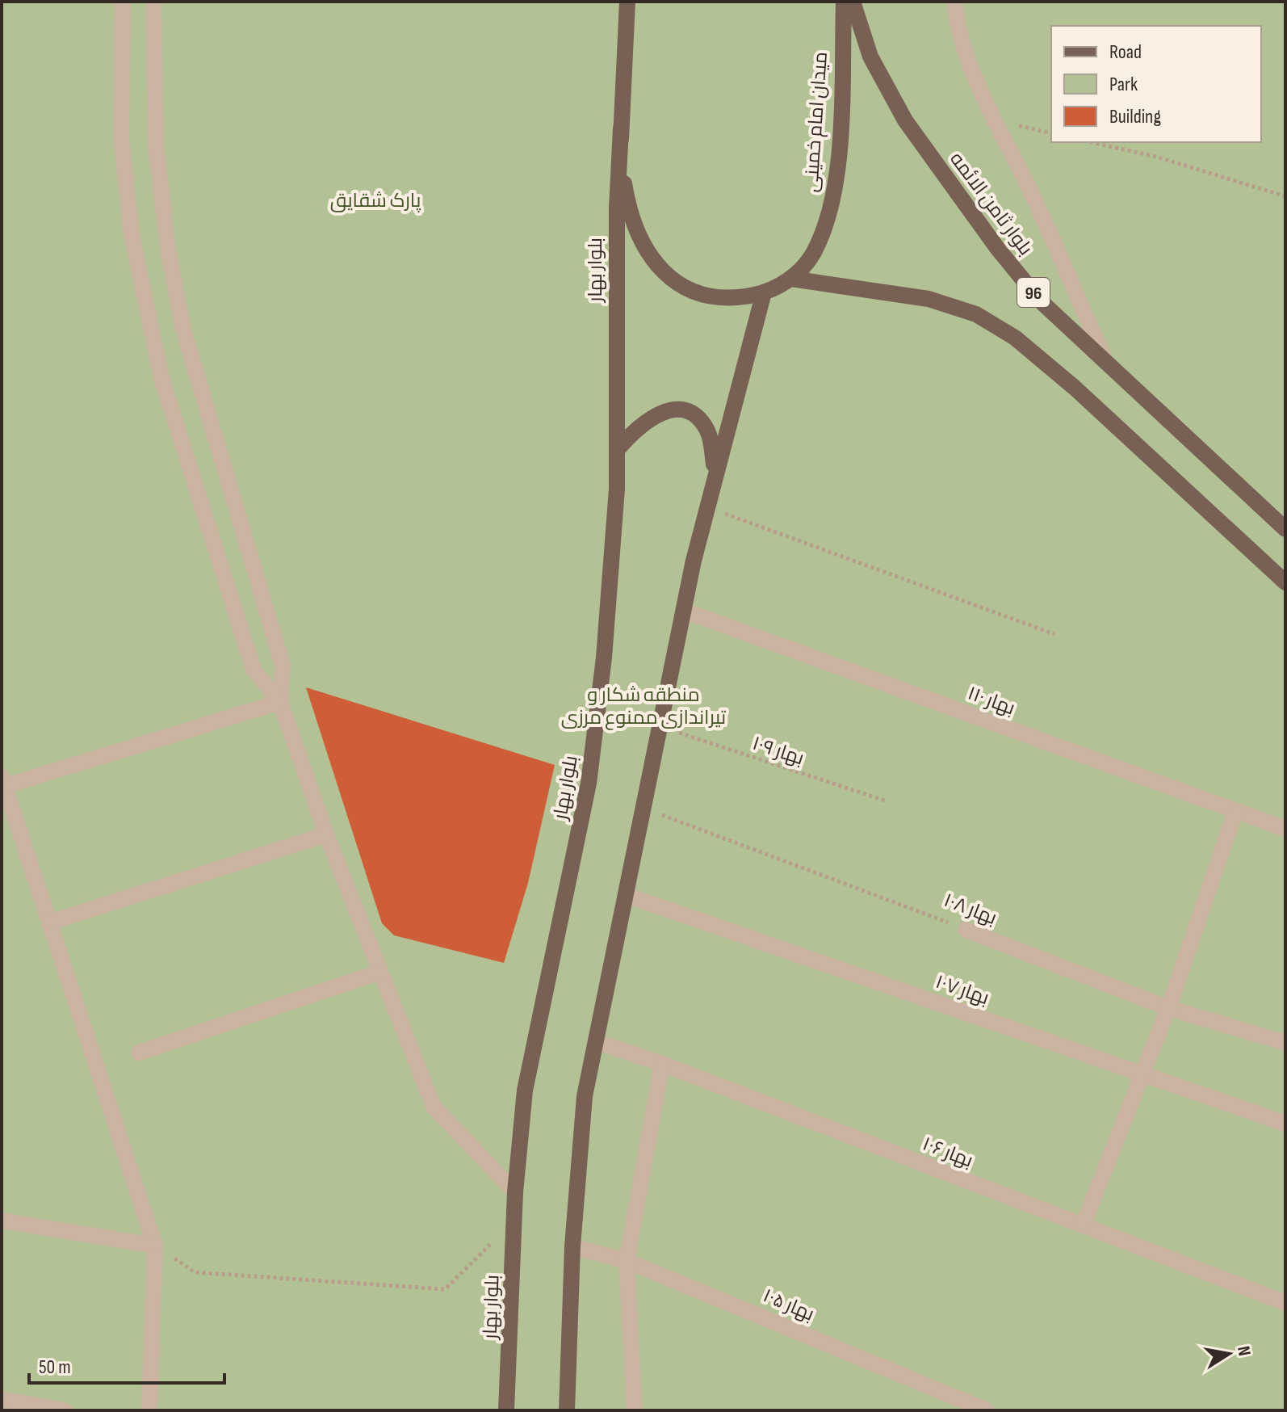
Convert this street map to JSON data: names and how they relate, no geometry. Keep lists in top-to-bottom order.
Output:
{
  "streets": {
    "main road": [
      "میدان امام خمینی",
      "بلوار ثامن الائمه",
      "بلوار بهار",
      "96"
    ],
    "street": [
      "بهار ۱۱۰",
      "بهار ۱۰۸",
      "بهار ۱۰۷",
      "بهار ۱۰۶",
      "بهار ۱۰۵"
    ],
    "path": ["بهار ۱۰۹"]
  },
  "crossings": [
    ["میدان امام خمینی", "بلوار بهار"],
    ["میدان امام خمینی", "96"]
  ],
  "parks": ["پارک شقایق", "منطقه شکار و تیراندازی ممنوع مرزی"],
  "legend": ["Road", "Park", "Building"],
  "scale_bar": "50 m",
  "north": "right"
}
